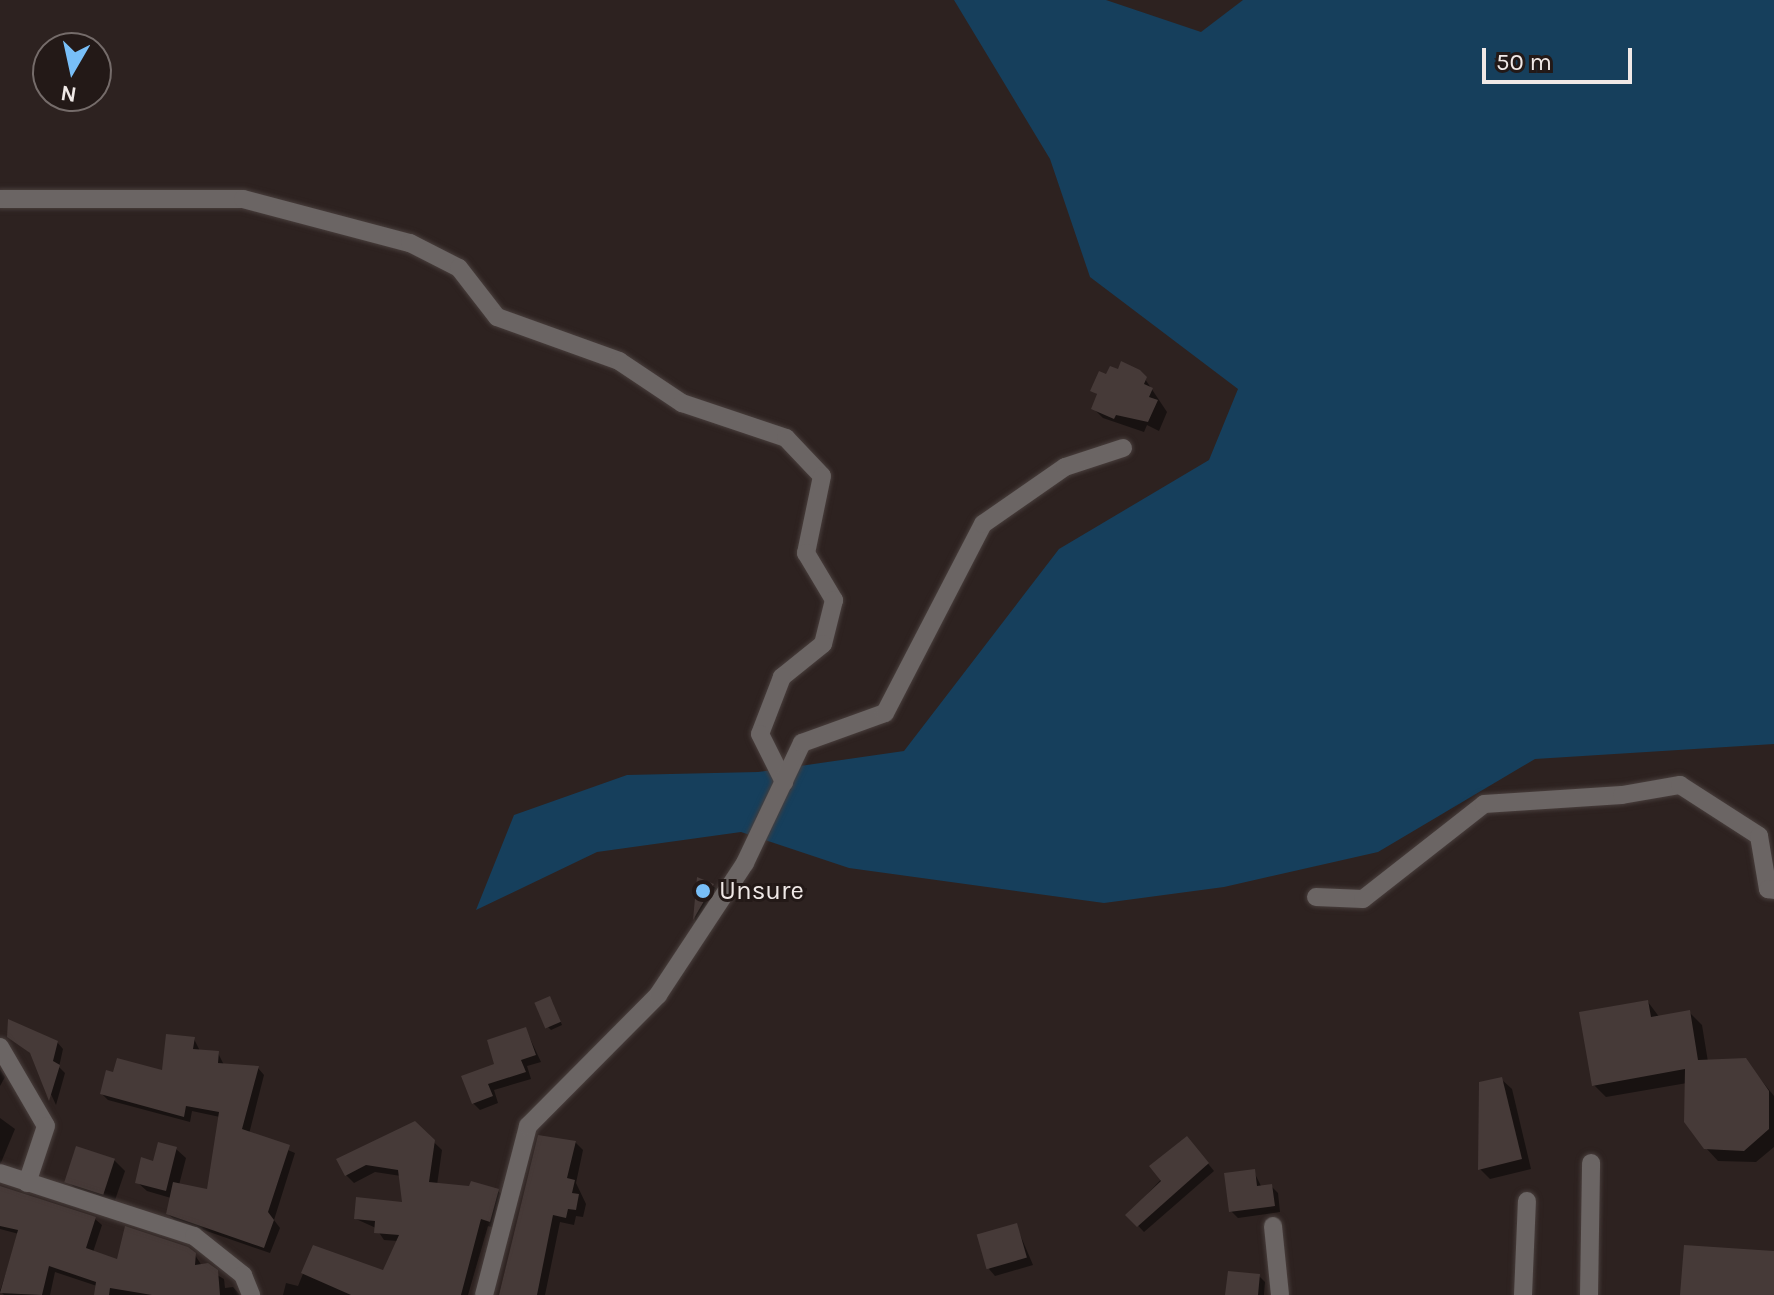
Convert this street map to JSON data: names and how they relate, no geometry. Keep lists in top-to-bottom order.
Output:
{
  "places": ["Unsure"],
  "scale_bar": "50 m",
  "north": "bottom"
}
